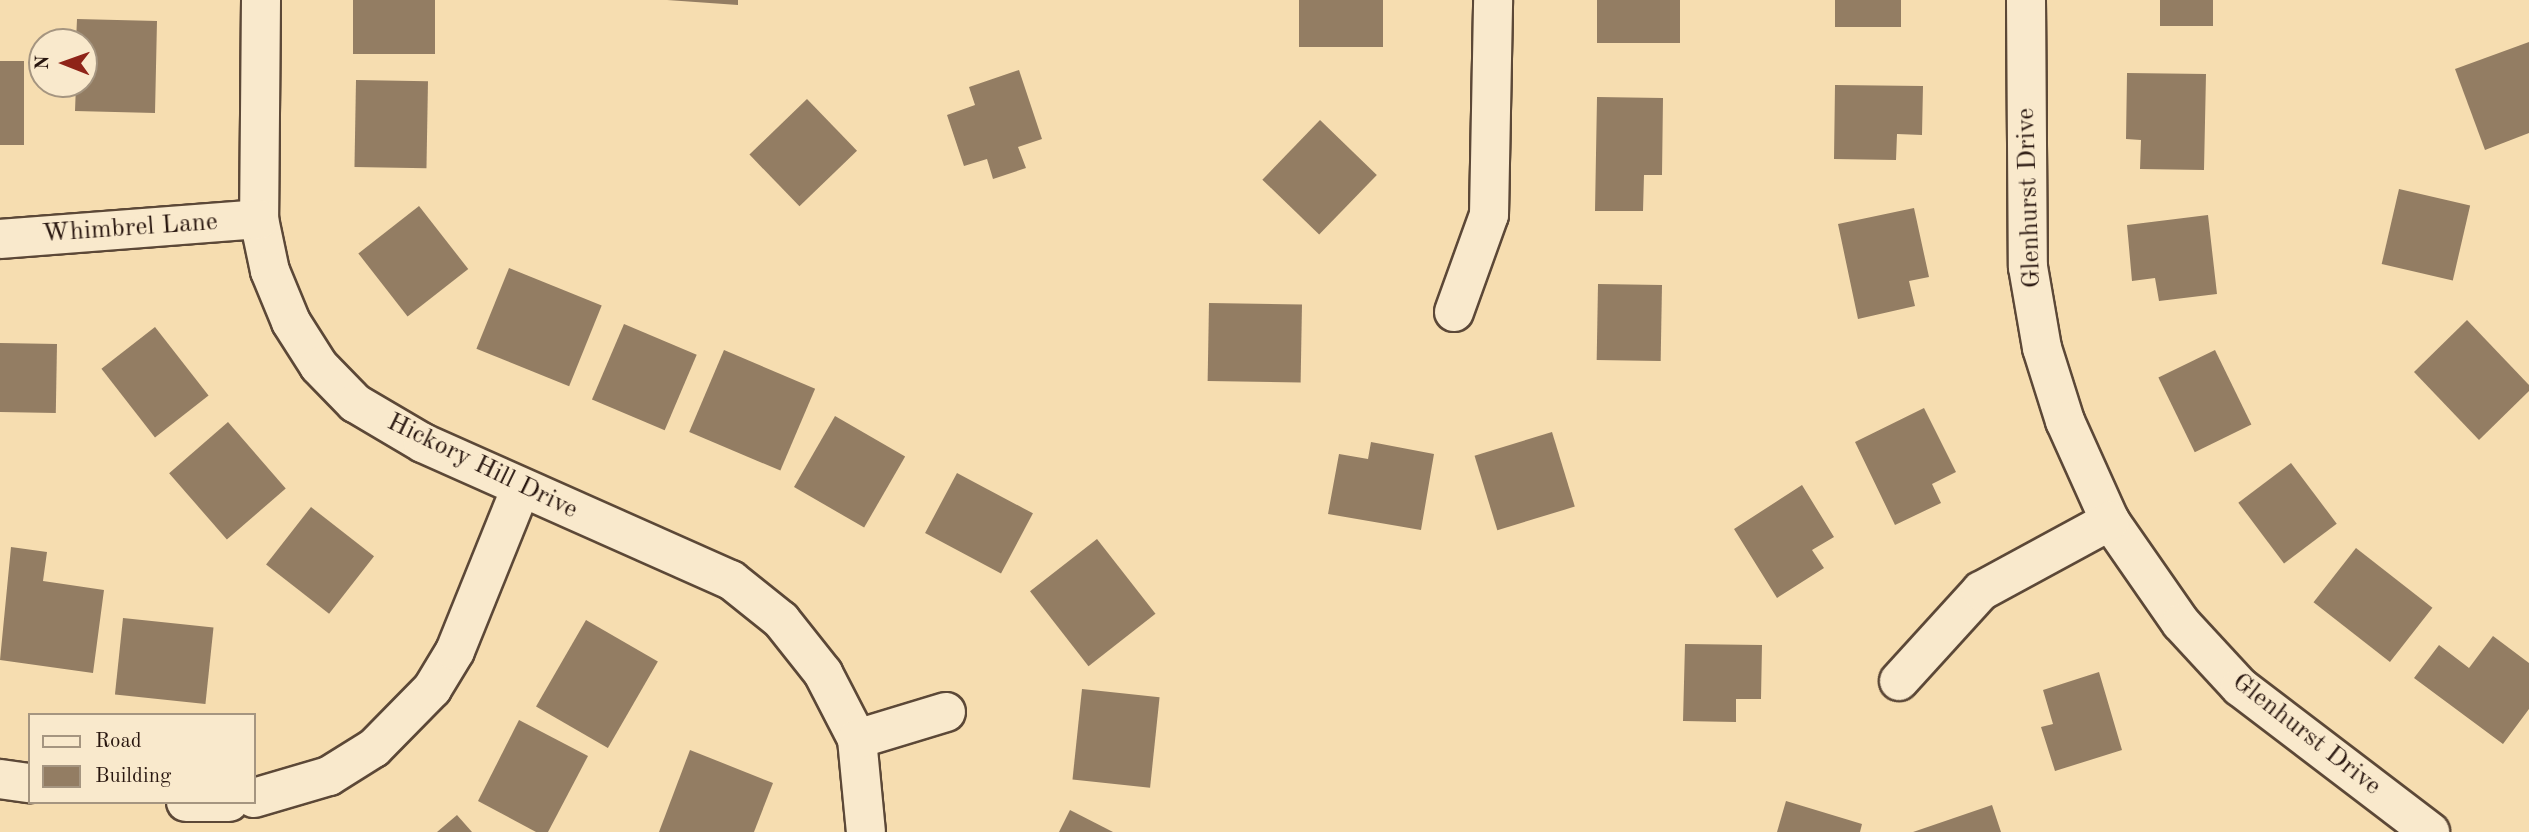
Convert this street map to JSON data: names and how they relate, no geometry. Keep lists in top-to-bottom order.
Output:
{
  "streets": {
    "street": ["Glenhurst Drive", "Whimbrel Lane", "Hickory Hill Drive"]
  },
  "crossings": [
    ["Whimbrel Lane", "Hickory Hill Drive"]
  ],
  "legend": ["Road", "Building"],
  "north": "left"
}
